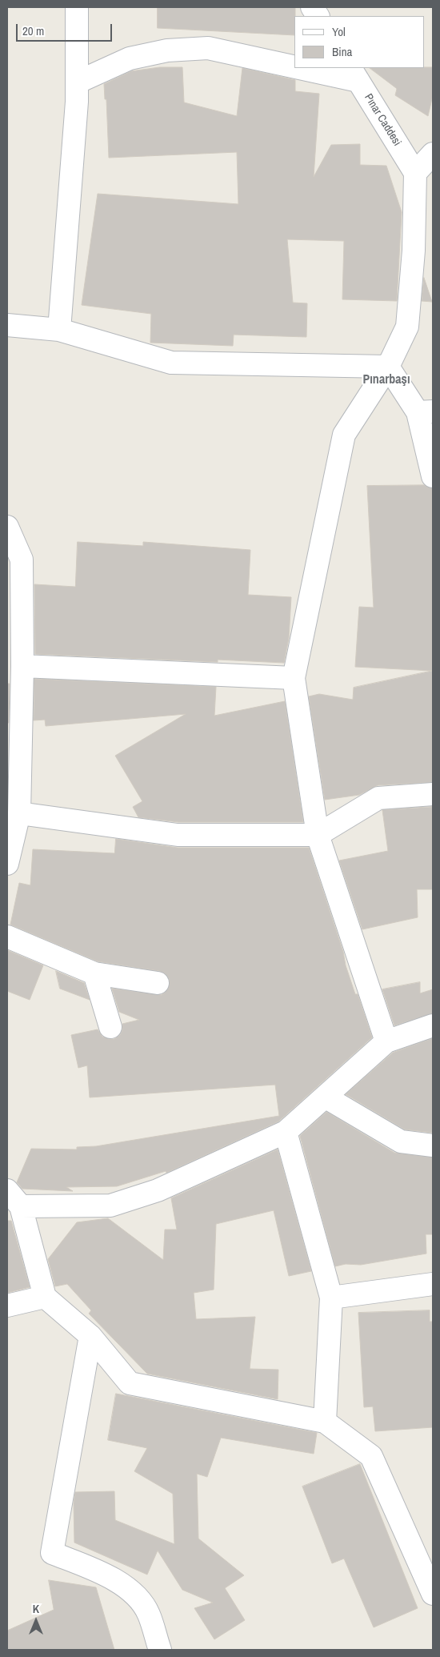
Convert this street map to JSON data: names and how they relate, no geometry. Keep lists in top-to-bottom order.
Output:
{
  "streets": {
    "street": ["Pınar Caddesi"]
  },
  "districts": ["Pınarbaşı"],
  "legend": ["Yol", "Bina"],
  "scale_bar": "20 m",
  "north": "top"
}
